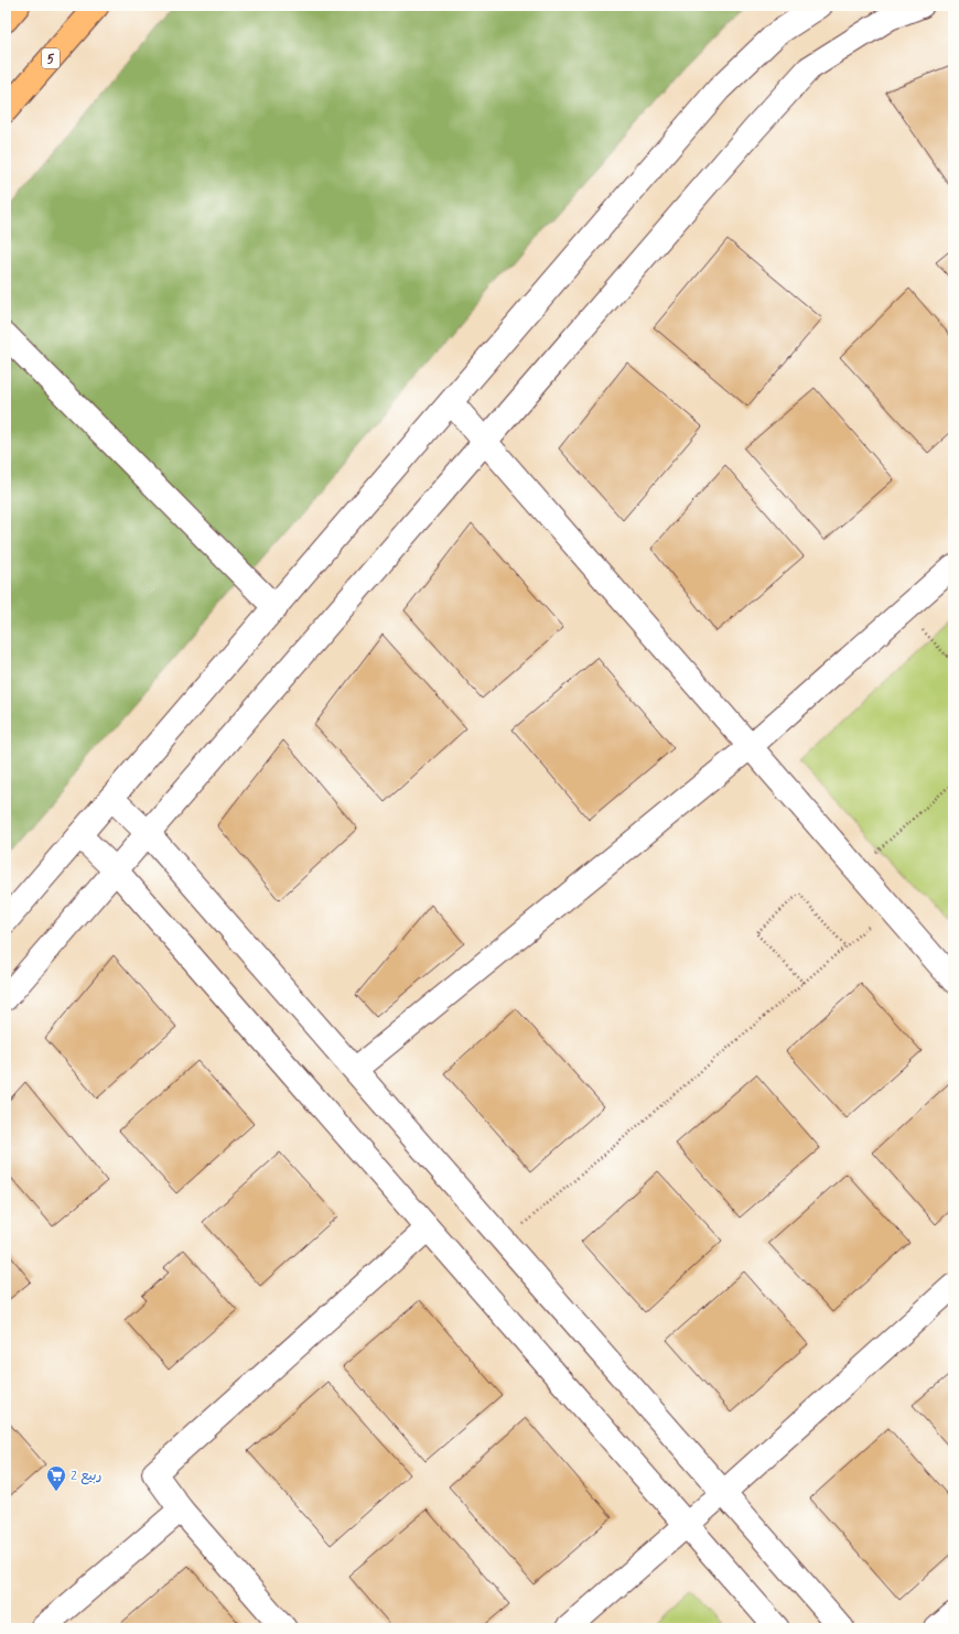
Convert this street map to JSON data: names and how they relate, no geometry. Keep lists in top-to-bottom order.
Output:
{
  "streets": {
    "highway": ["5"]
  },
  "places": {
    "supermarket": ["ربيع 2"]
  }
}
